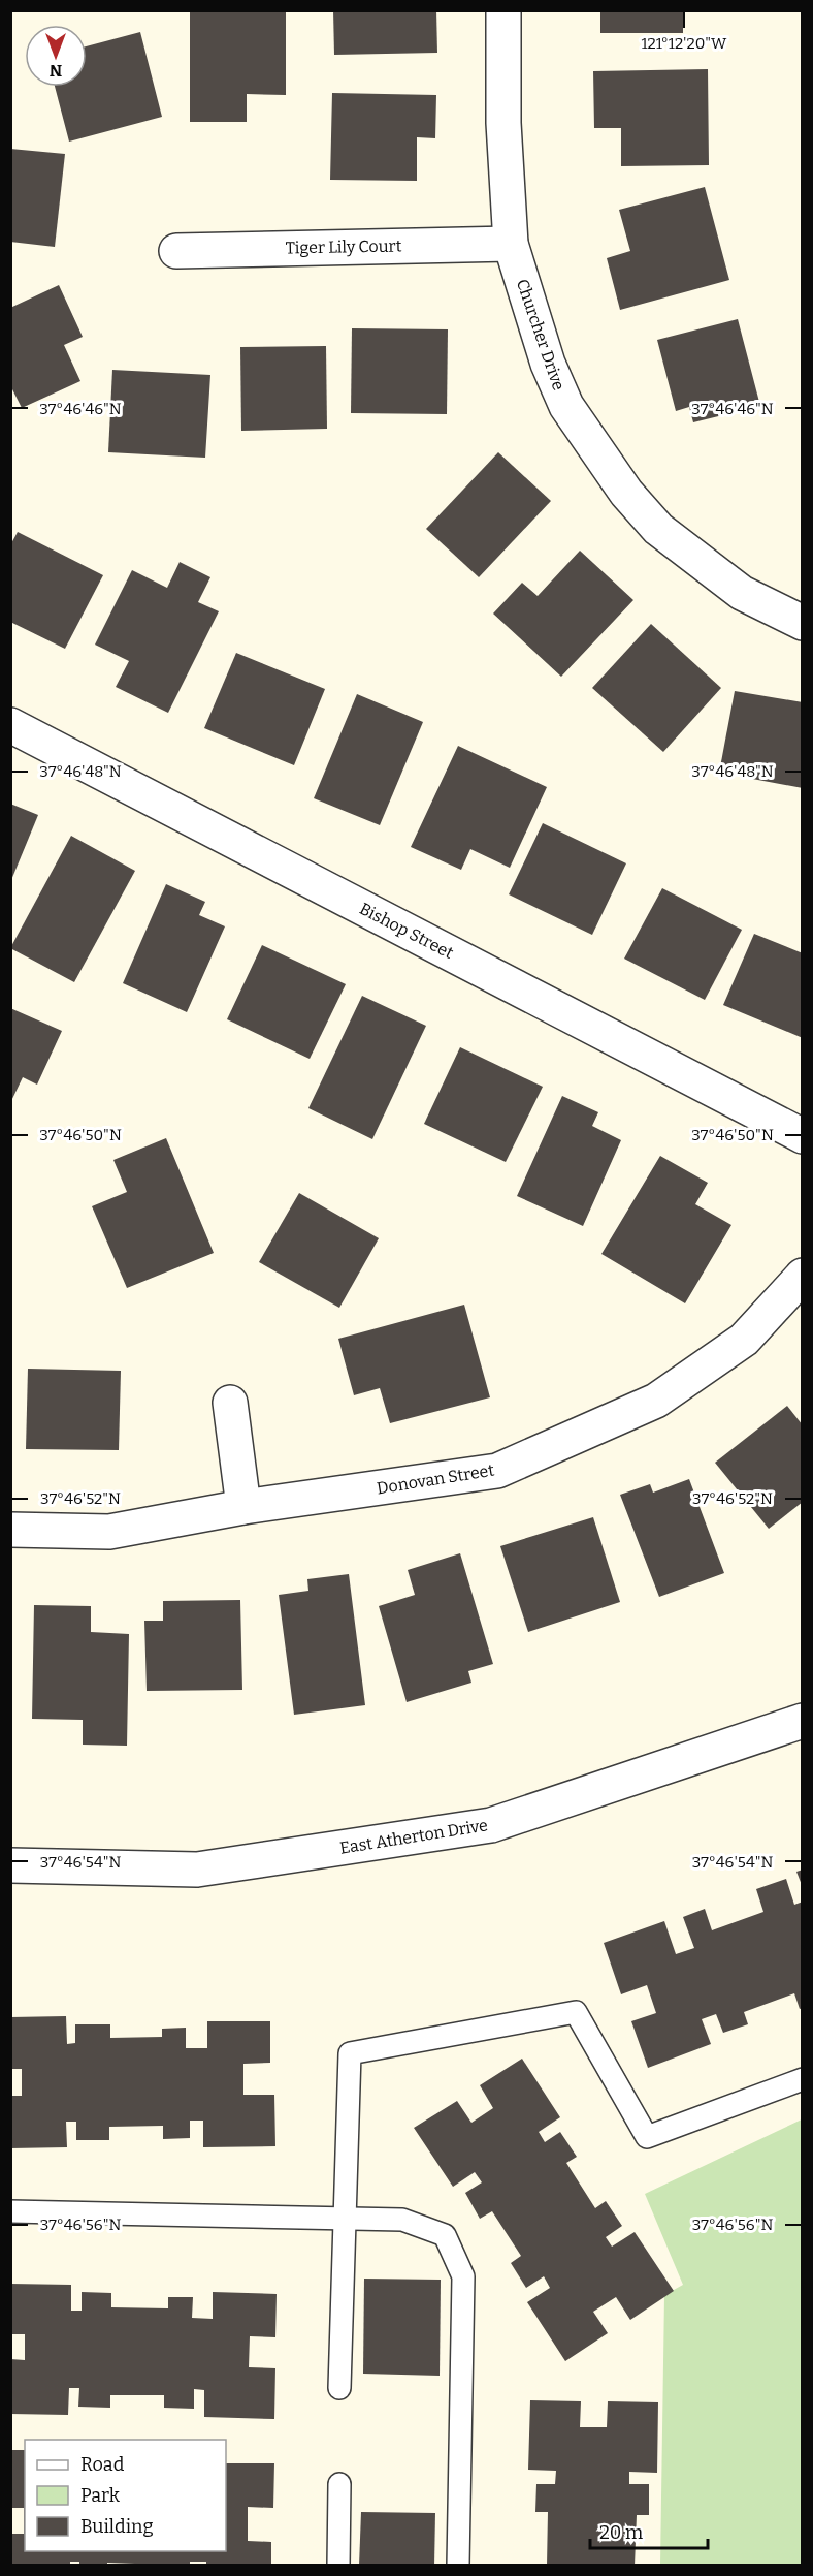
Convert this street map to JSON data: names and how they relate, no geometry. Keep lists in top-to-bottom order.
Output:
{
  "streets": {
    "street": [
      "Tiger Lily Court",
      "Churcher Drive",
      "Bishop Street",
      "Donovan Street",
      "East Atherton Drive"
    ]
  },
  "crossings": [
    ["Tiger Lily Court", "Churcher Drive"]
  ],
  "legend": ["Road", "Park", "Building"],
  "scale_bar": "20 m",
  "north": "bottom",
  "coordinates": [
    "121°12'20\"W",
    "37°46'46\"N",
    "37°46'48\"N",
    "37°46'50\"N",
    "37°46'52\"N",
    "37°46'54\"N",
    "37°46'56\"N"
  ]
}
